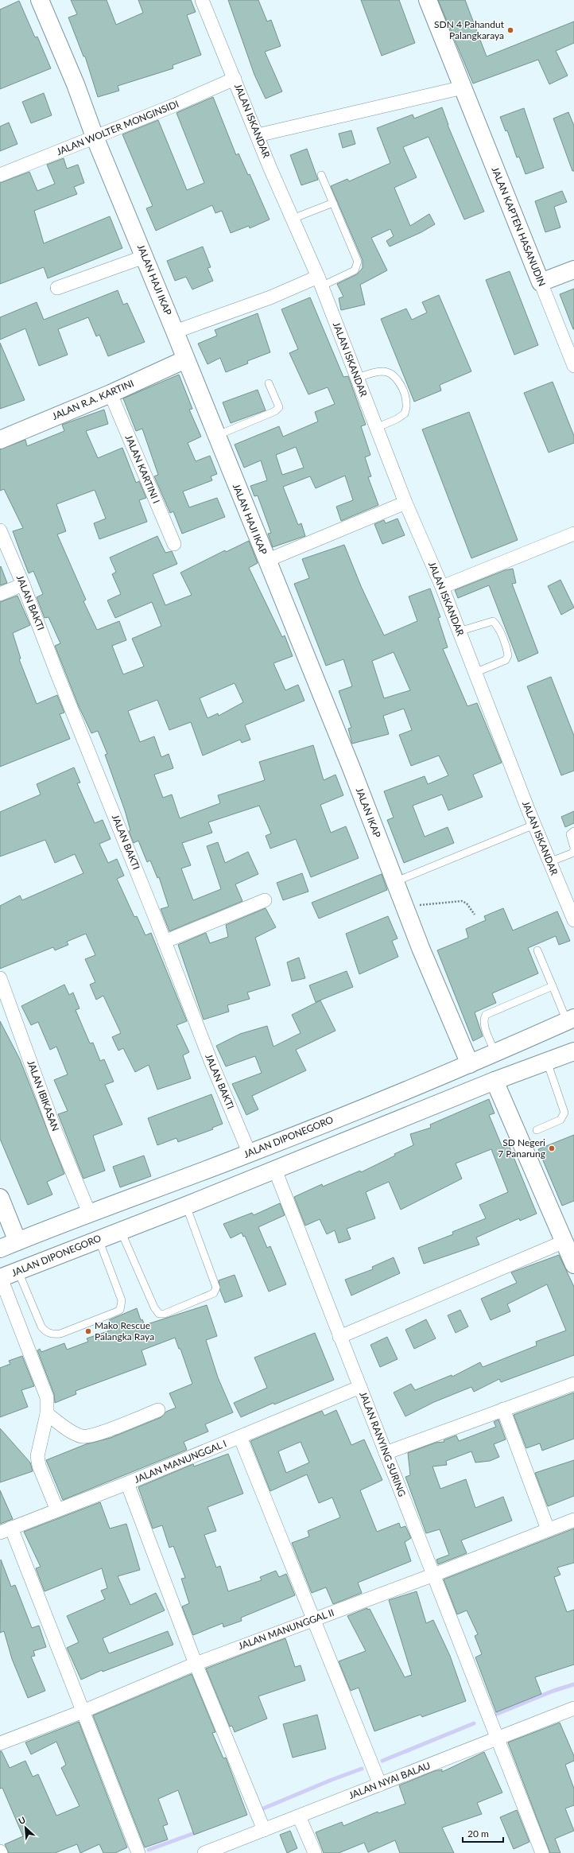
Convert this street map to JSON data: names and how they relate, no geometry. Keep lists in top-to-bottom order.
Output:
{
  "streets": {
    "street": [
      "JALAN ISKANDAR",
      "JALAN WOLTER MONGINSIDI",
      "JALAN KAPTEN HASANUDIN",
      "JALAN HAJI IKAP",
      "JALAN R.A. KARTINI",
      "JALAN KARTINI I",
      "JALAN BAKTI",
      "JALAN IKAP",
      "JALAN IBIKASAN",
      "JALAN DIPONEGORO",
      "JALAN RANYING SURING",
      "JALAN MANUNGGAL I",
      "JALAN MANUNGGAL II",
      "JALAN NYAI BALAU"
    ]
  },
  "crossings": [
    ["JALAN ISKANDAR", "JALAN WOLTER MONGINSIDI"],
    ["JALAN WOLTER MONGINSIDI", "JALAN HAJI IKAP"],
    ["JALAN HAJI IKAP", "JALAN R.A. KARTINI"],
    ["JALAN HAJI IKAP", "JALAN IKAP"],
    ["JALAN R.A. KARTINI", "JALAN KARTINI I"],
    ["JALAN BAKTI", "JALAN DIPONEGORO"],
    ["JALAN IKAP", "JALAN DIPONEGORO"],
    ["JALAN IBIKASAN", "JALAN DIPONEGORO"],
    ["JALAN DIPONEGORO", "JALAN RANYING SURING"],
    ["JALAN RANYING SURING", "JALAN MANUNGGAL I"],
    ["JALAN RANYING SURING", "JALAN MANUNGGAL II"],
    ["JALAN RANYING SURING", "JALAN NYAI BALAU"]
  ],
  "places": ["SDN 4 Pahandut Palangkaraya", "SD Negeri 7 Panarung", "Mako Rescue Palangka Raya"],
  "scale_bar": "20 m",
  "north": "top left"
}
